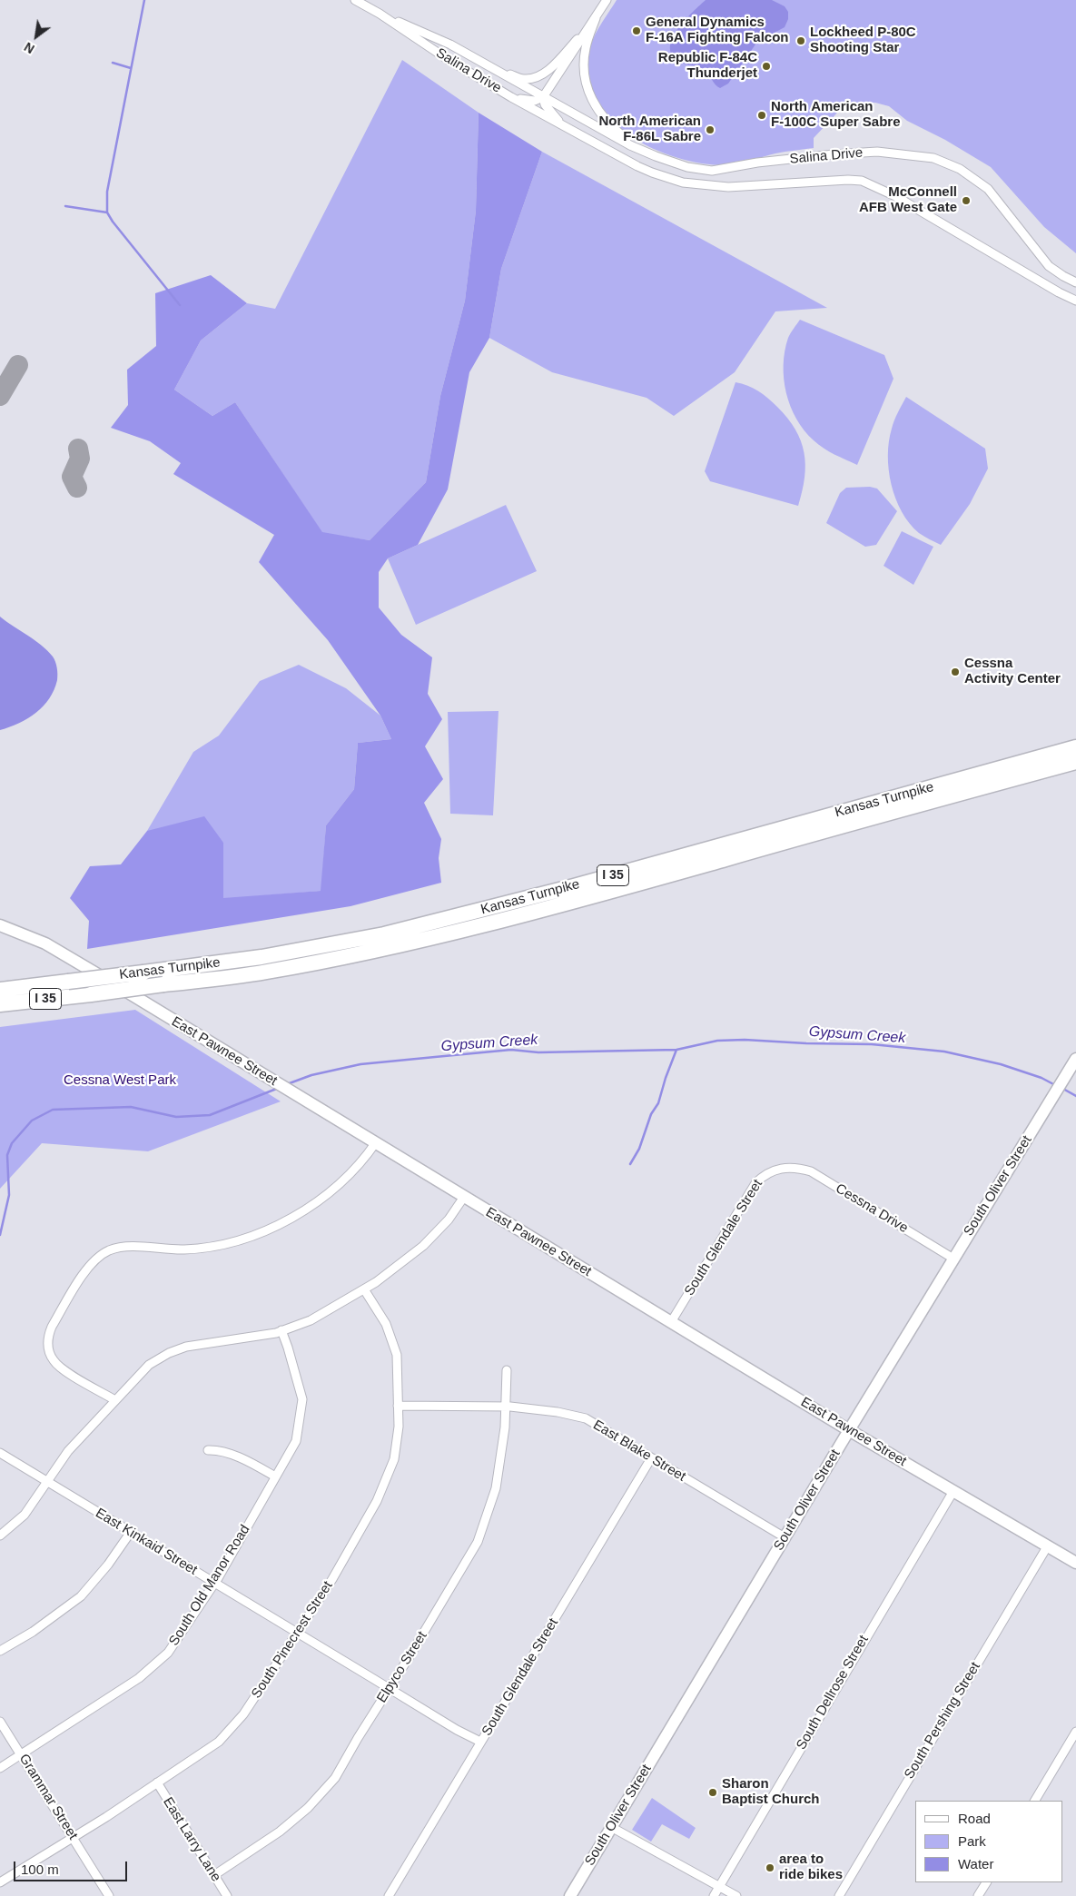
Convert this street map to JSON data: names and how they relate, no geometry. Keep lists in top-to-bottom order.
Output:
{
  "streets": {
    "highway": ["Kansas Turnpike", "I 35"],
    "main road": ["East Pawnee Street", "South Oliver Street"],
    "street": [
      "Salina Drive",
      "Cessna Drive",
      "South Glendale Street",
      "East Blake Street",
      "East Kinkaid Street",
      "South Old Manor Road",
      "South Pinecrest Street",
      "Elpyco Street",
      "South Dellrose Street",
      "South Pershing Street",
      "Grammar Street",
      "East Larry Lane"
    ]
  },
  "crossings": [
    ["East Pawnee Street", "South Oliver Street"],
    ["East Pawnee Street", "South Glendale Street"],
    ["East Pawnee Street", "South Dellrose Street"],
    ["East Pawnee Street", "South Pershing Street"],
    ["South Oliver Street", "Cessna Drive"],
    ["South Oliver Street", "East Blake Street"],
    ["Cessna Drive", "South Glendale Street"],
    ["South Glendale Street", "East Blake Street"],
    ["South Glendale Street", "East Kinkaid Street"],
    ["East Blake Street", "South Pinecrest Street"],
    ["East Blake Street", "Elpyco Street"],
    ["East Kinkaid Street", "South Old Manor Road"],
    ["East Kinkaid Street", "South Pinecrest Street"],
    ["East Kinkaid Street", "Elpyco Street"],
    ["South Old Manor Road", "Grammar Street"],
    ["South Pinecrest Street", "Grammar Street"],
    ["South Pinecrest Street", "East Larry Lane"],
    ["Elpyco Street", "East Larry Lane"]
  ],
  "water": ["Gypsum Creek"],
  "parks": ["Cessna West Park"],
  "places": [
    "General Dynamics F-16A Fighting Falcon",
    "Lockheed P-80C Shooting Star",
    "Republic F-84C Thunderjet",
    "North American F-100C Super Sabre",
    "North American F-86L Sabre",
    "McConnell AFB West Gate",
    "Cessna Activity Center",
    "Sharon Baptist Church",
    "area to ride bikes"
  ],
  "legend": ["Road", "Park", "Water"],
  "scale_bar": "100 m",
  "north": "bottom left"
}
